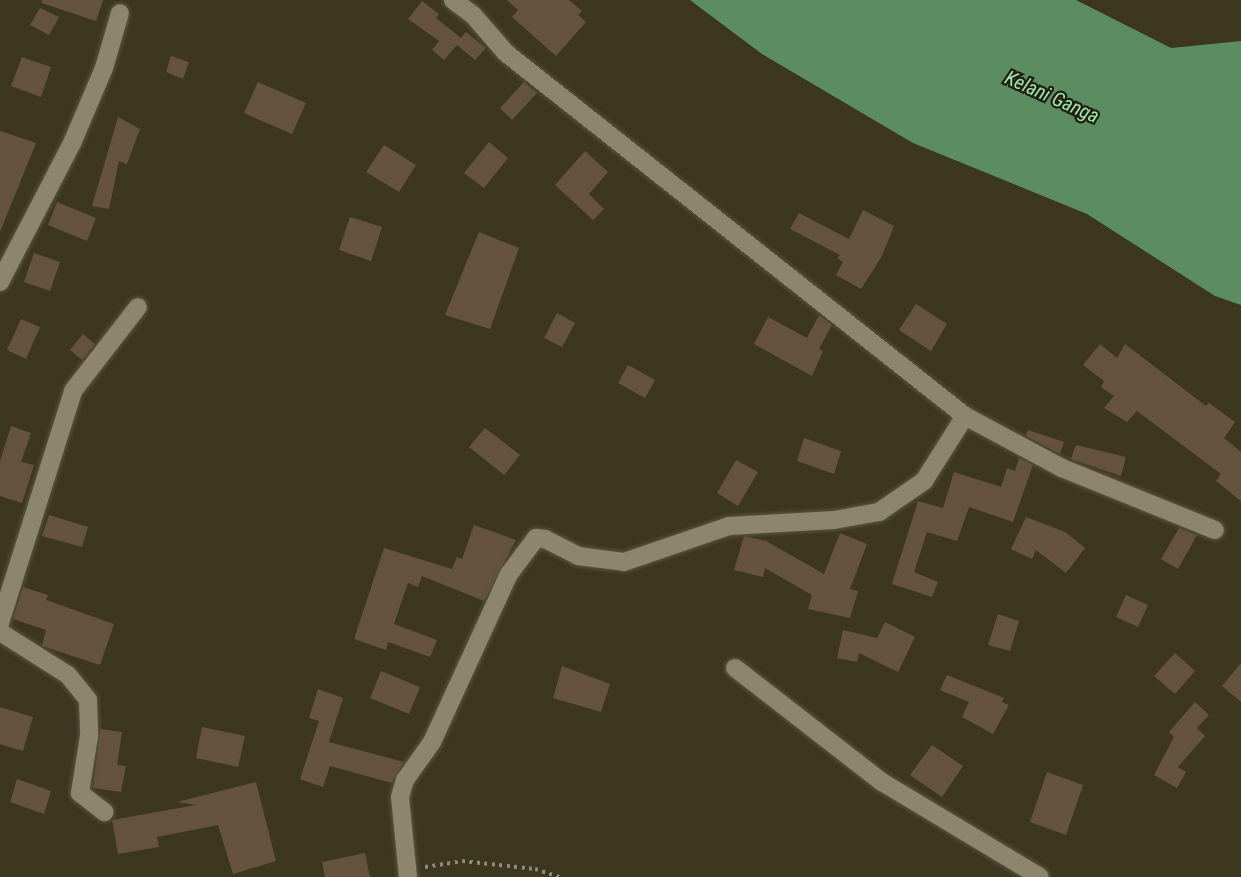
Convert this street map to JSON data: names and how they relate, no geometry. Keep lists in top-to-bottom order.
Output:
{
  "water": ["Kelani Ganga"]
}
